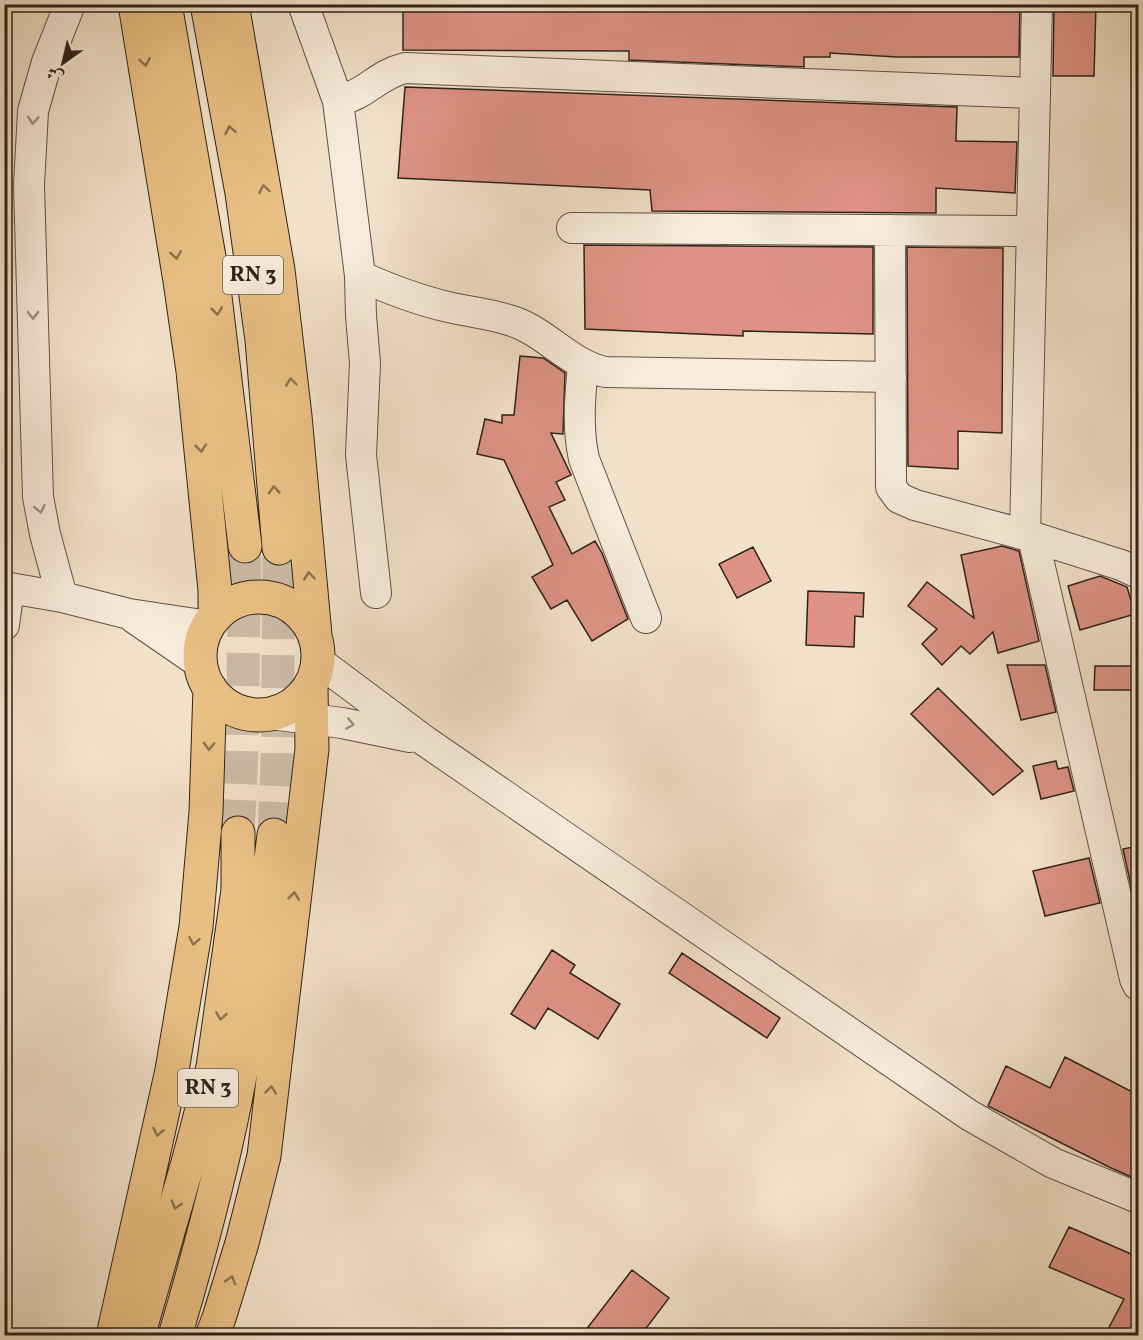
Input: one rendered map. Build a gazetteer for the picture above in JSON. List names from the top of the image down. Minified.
{"streets":{"highway":["RN 3"]},"north":"bottom left"}
